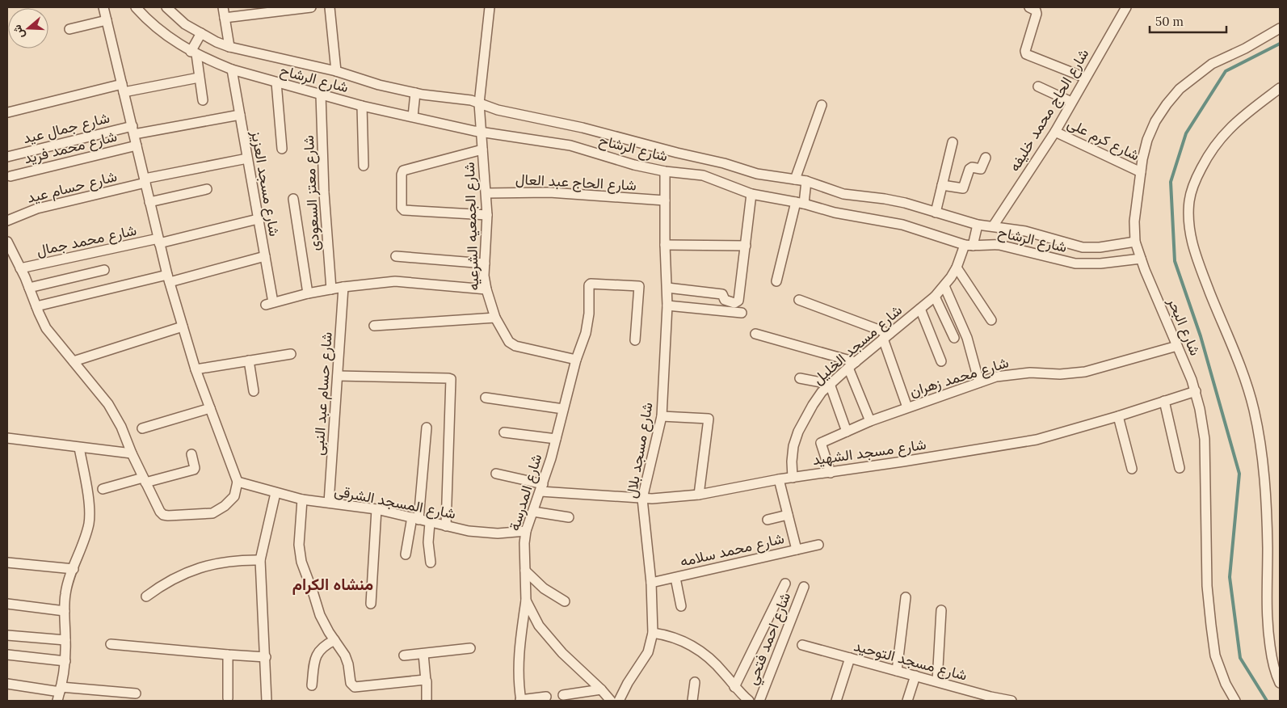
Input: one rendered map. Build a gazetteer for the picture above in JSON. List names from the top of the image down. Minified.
{"streets":{"street":["شارع الرشاح","شارع الحاج محمد خليفه","شارع جمال عيد","شارع كرم على","شارع محمد فريد","شارع الحاج عبد العال","شارع مسجد العزيز","شارع حسام عيد","شارع معتز السعودى","شارع الجمعيه الشرعيه","شارع محمد جمال","شارع البحر","شارع مسجد الخليل","شارع محمد زهران","شارع حسام عبد النبى","شارع مسجد بلال","شارع مسجد الشهيد","شارع المدرسة","شارع المسجد الشرقى","شارع محمد سلامه","شارع احمد فتحي","شارع مسجد التوحيد"]},"crossings":[["شارع الرشاح","شارع الحاج محمد خليفه"],["شارع الرشاح","شارع مسجد العزيز"],["شارع الرشاح","شارع معتز السعودى"],["شارع الرشاح","شارع الجمعيه الشرعيه"],["شارع الرشاح","شارع البحر"],["شارع الرشاح","شارع مسجد الخليل"],["شارع الرشاح","شارع مسجد بلال"],["شارع الحاج محمد خليفه","شارع كرم على"],["شارع جمال عيد","شارع مسجد العزيز"],["شارع كرم على","شارع البحر"],["شارع الحاج عبد العال","شارع الجمعيه الشرعيه"],["شارع الحاج عبد العال","شارع مسجد بلال"],["شارع مسجد العزيز","شارع حسام عيد"],["شارع مسجد العزيز","شارع محمد جمال"],["شارع الجمعيه الشرعيه","شارع المدرسة"],["شارع البحر","شارع محمد زهران"],["شارع البحر","شارع مسجد الشهيد"],["شارع مسجد الخليل","شارع مسجد الشهيد"],["شارع محمد زهران","شارع مسجد الشهيد"],["شارع حسام عبد النبى","شارع المسجد الشرقى"],["شارع مسجد بلال","شارع مسجد الشهيد"],["شارع مسجد بلال","شارع محمد سلامه"],["شارع مسجد الشهيد","شارع المدرسة"],["شارع المدرسة","شارع المسجد الشرقى"]],"districts":["منشاه الكرام"],"scale_bar":"50 m","north":"left"}
